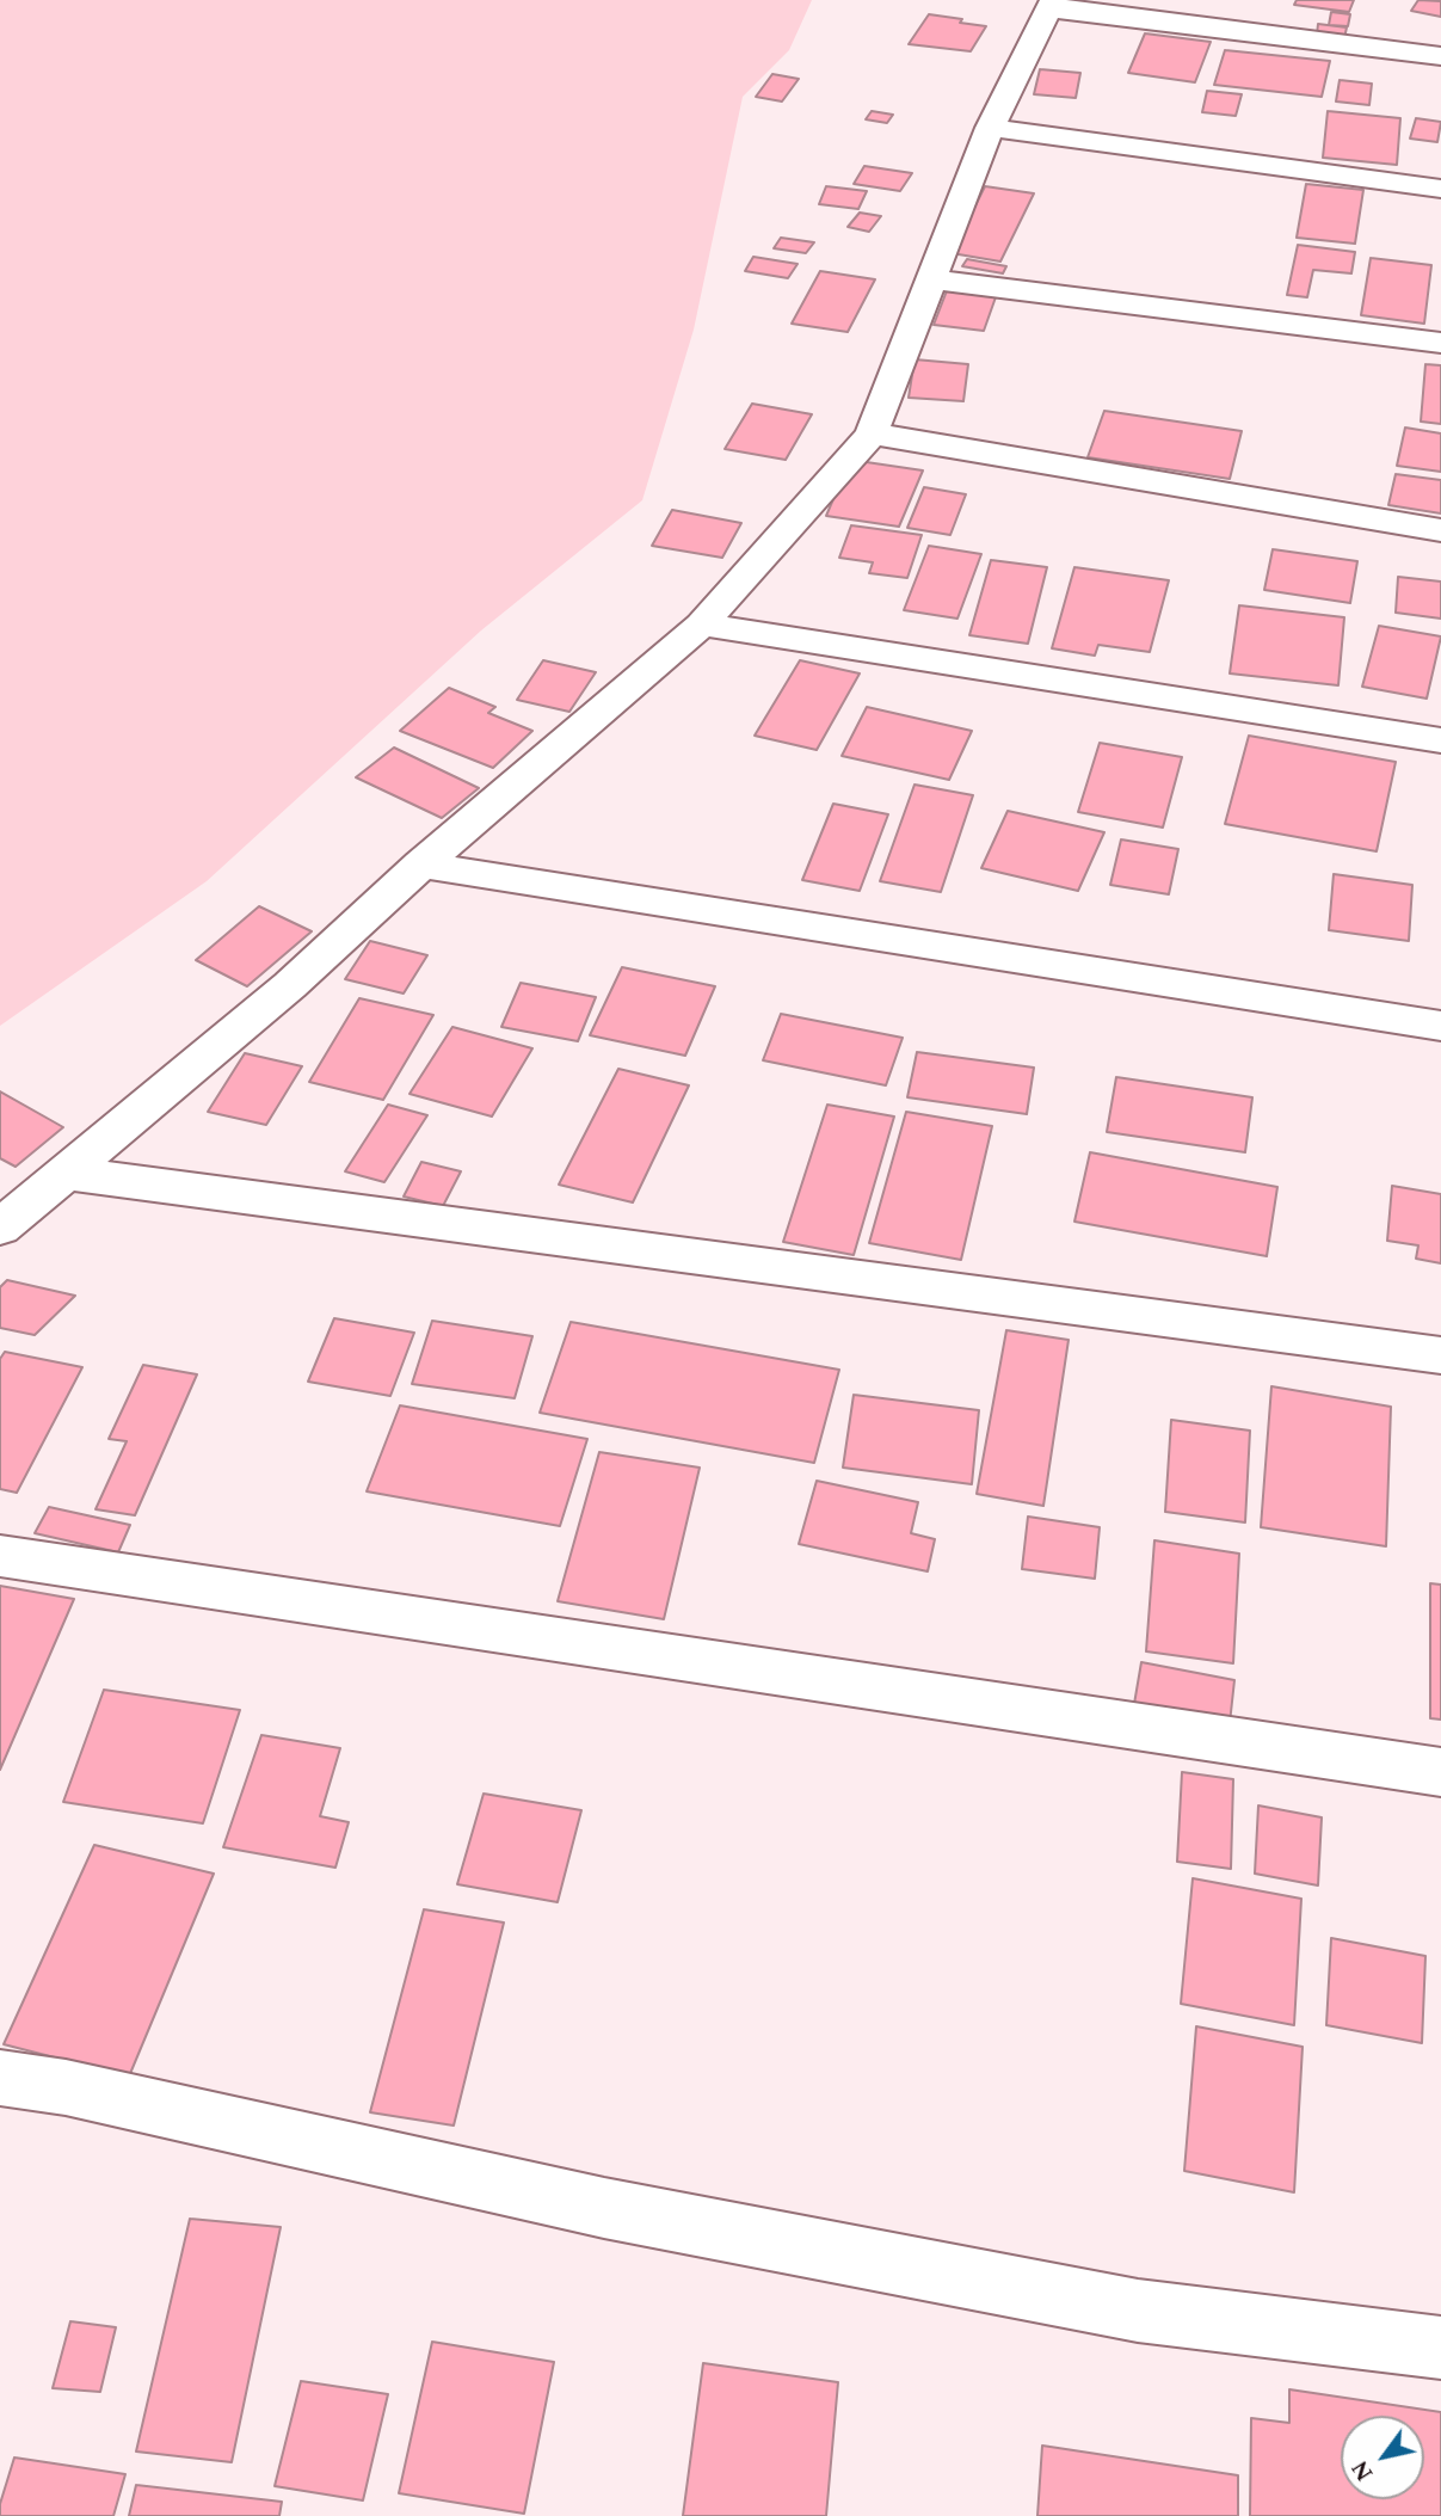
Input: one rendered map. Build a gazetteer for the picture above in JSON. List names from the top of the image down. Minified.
{"north":"bottom left"}
